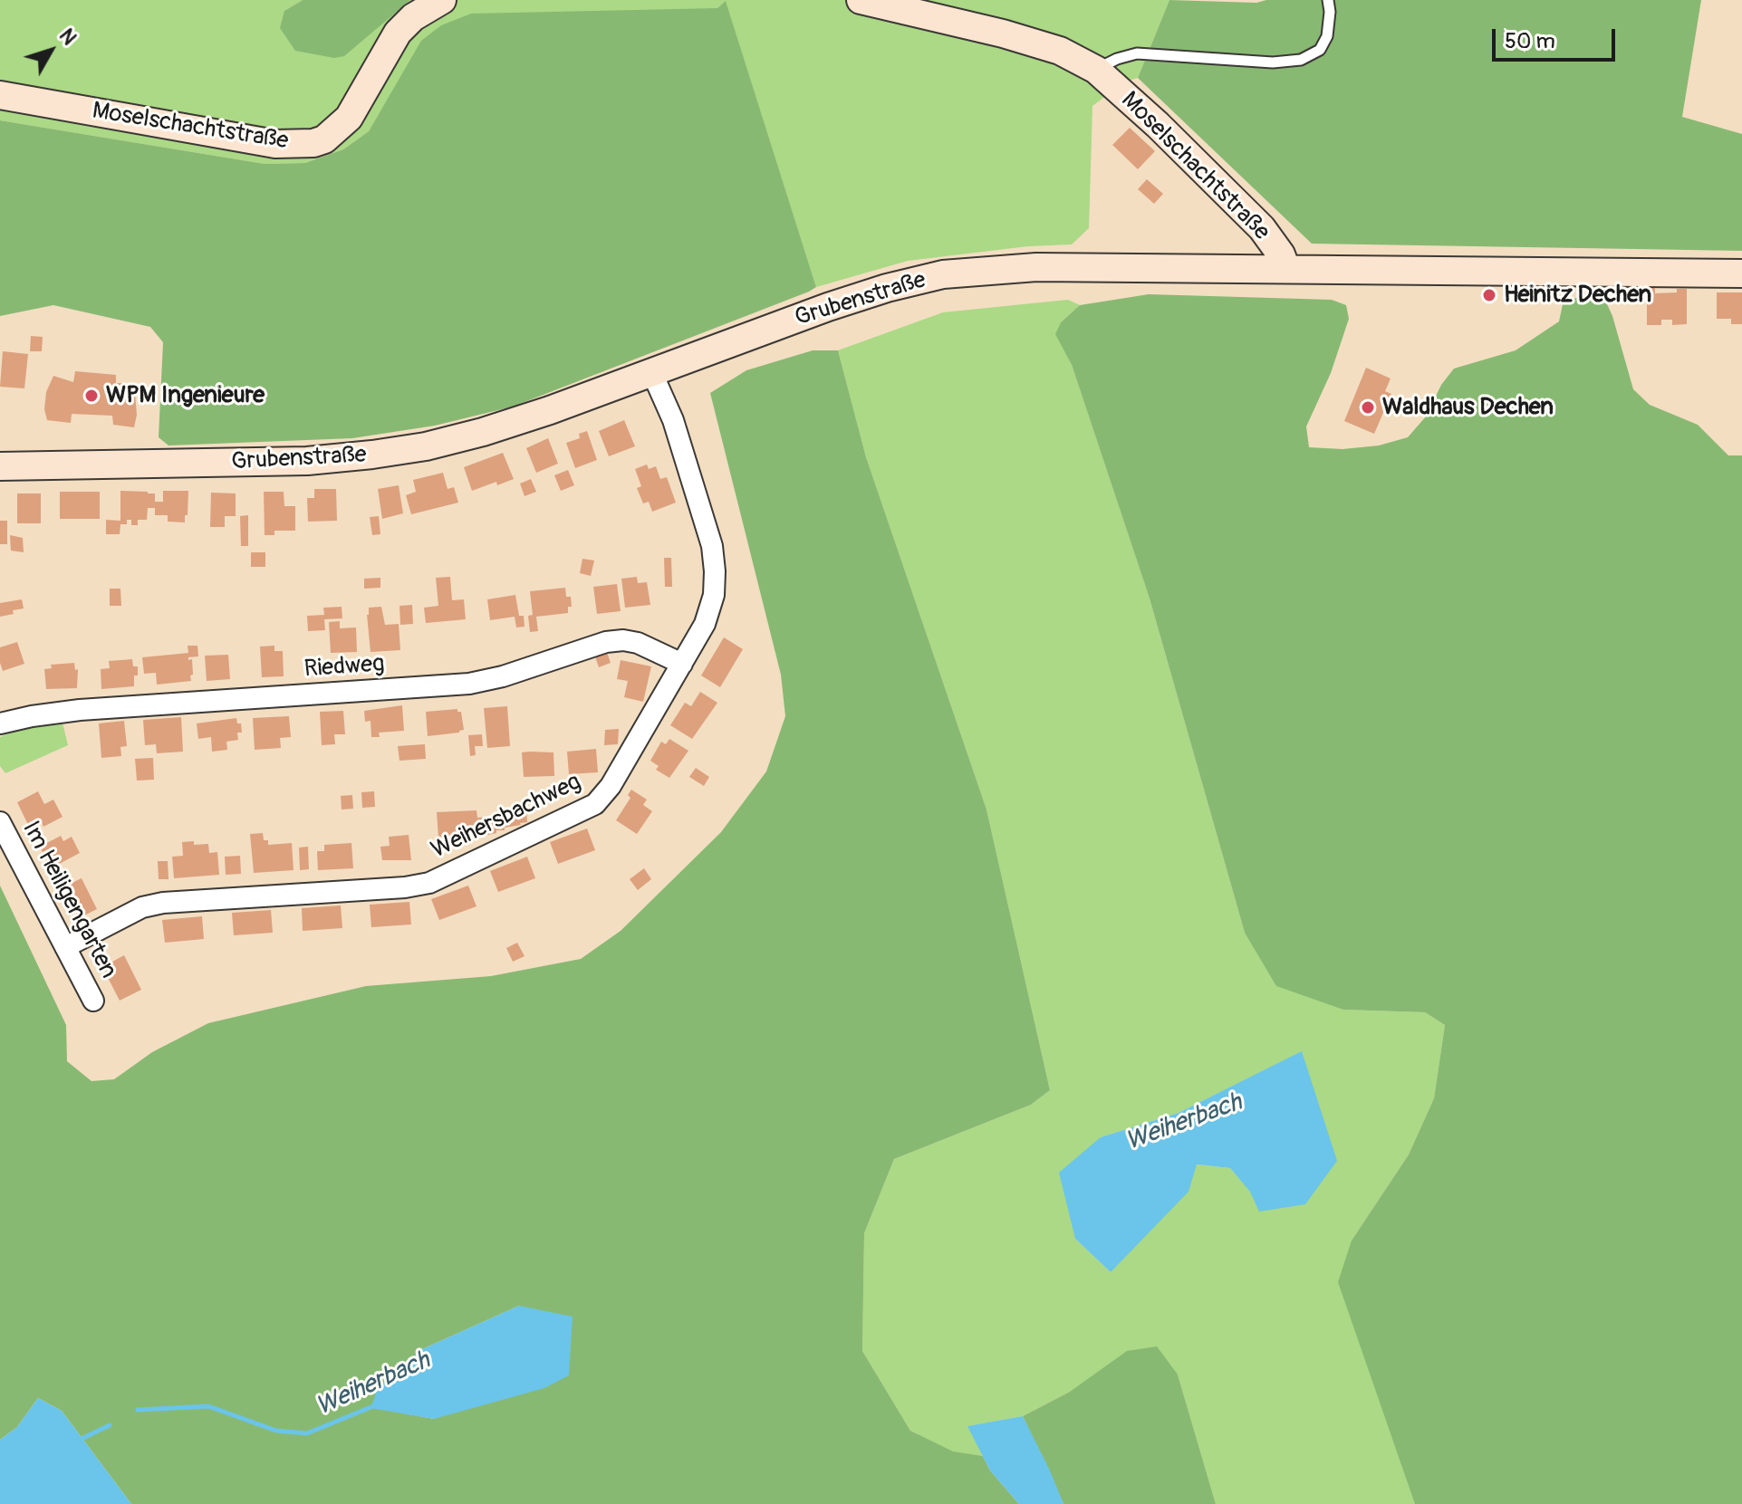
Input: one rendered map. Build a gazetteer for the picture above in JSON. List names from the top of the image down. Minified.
{"streets":{"street":["Moselschachtstraße","Grubenstraße","Riedweg","Weihersbachweg","Im Heiligengarten"]},"crossings":[["Moselschachtstraße","Grubenstraße"],["Grubenstraße","Weihersbachweg"],["Riedweg","Weihersbachweg"],["Weihersbachweg","Im Heiligengarten"]],"water":["Weiherbach"],"places":["Heinitz Dechen","WPM Ingenieure","Waldhaus Dechen"],"scale_bar":"50 m","north":"top right"}
